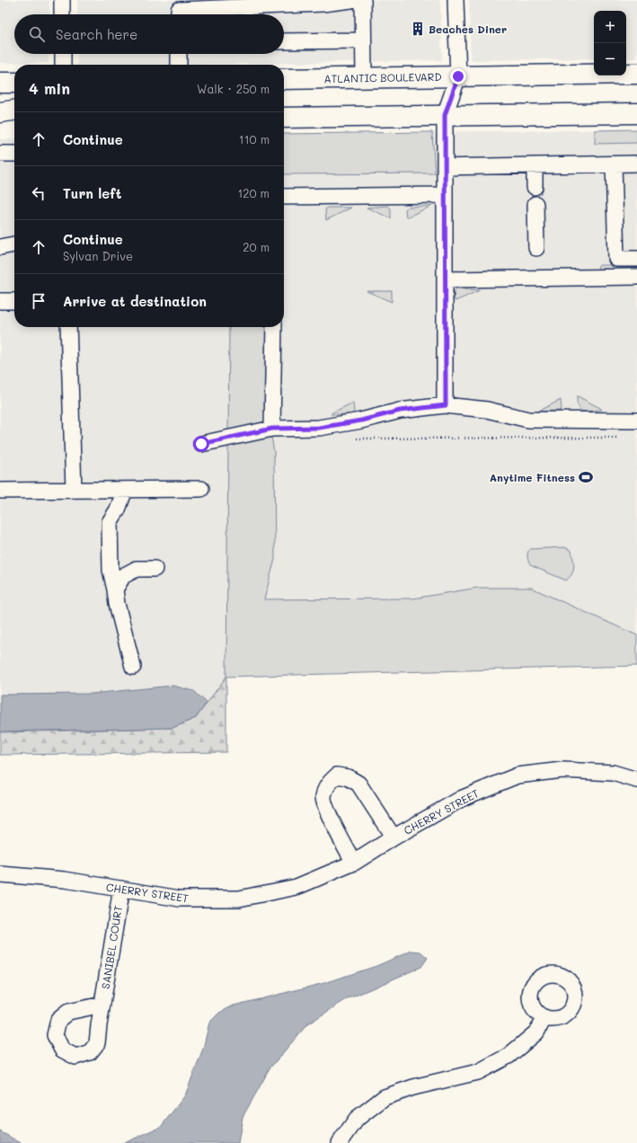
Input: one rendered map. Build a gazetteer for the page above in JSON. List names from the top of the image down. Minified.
{"streets":{"highway":["ATLANTIC BOULEVARD"],"street":["CHERRY STREET","SANIBEL COURT"]},"crossings":[["CHERRY STREET","SANIBEL COURT"]],"places":{"building":["Beaches Diner"],"sports":["Anytime Fitness"]},"page":{"map_buttons":["+","−"],"search":"Search here","heading":["4 min","Walk · 250 m"],"list":[["Continue","110 m"],["Turn left","120 m"],["Continue","Sylvan Drive","20 m"],"Arrive at destination"]}}
